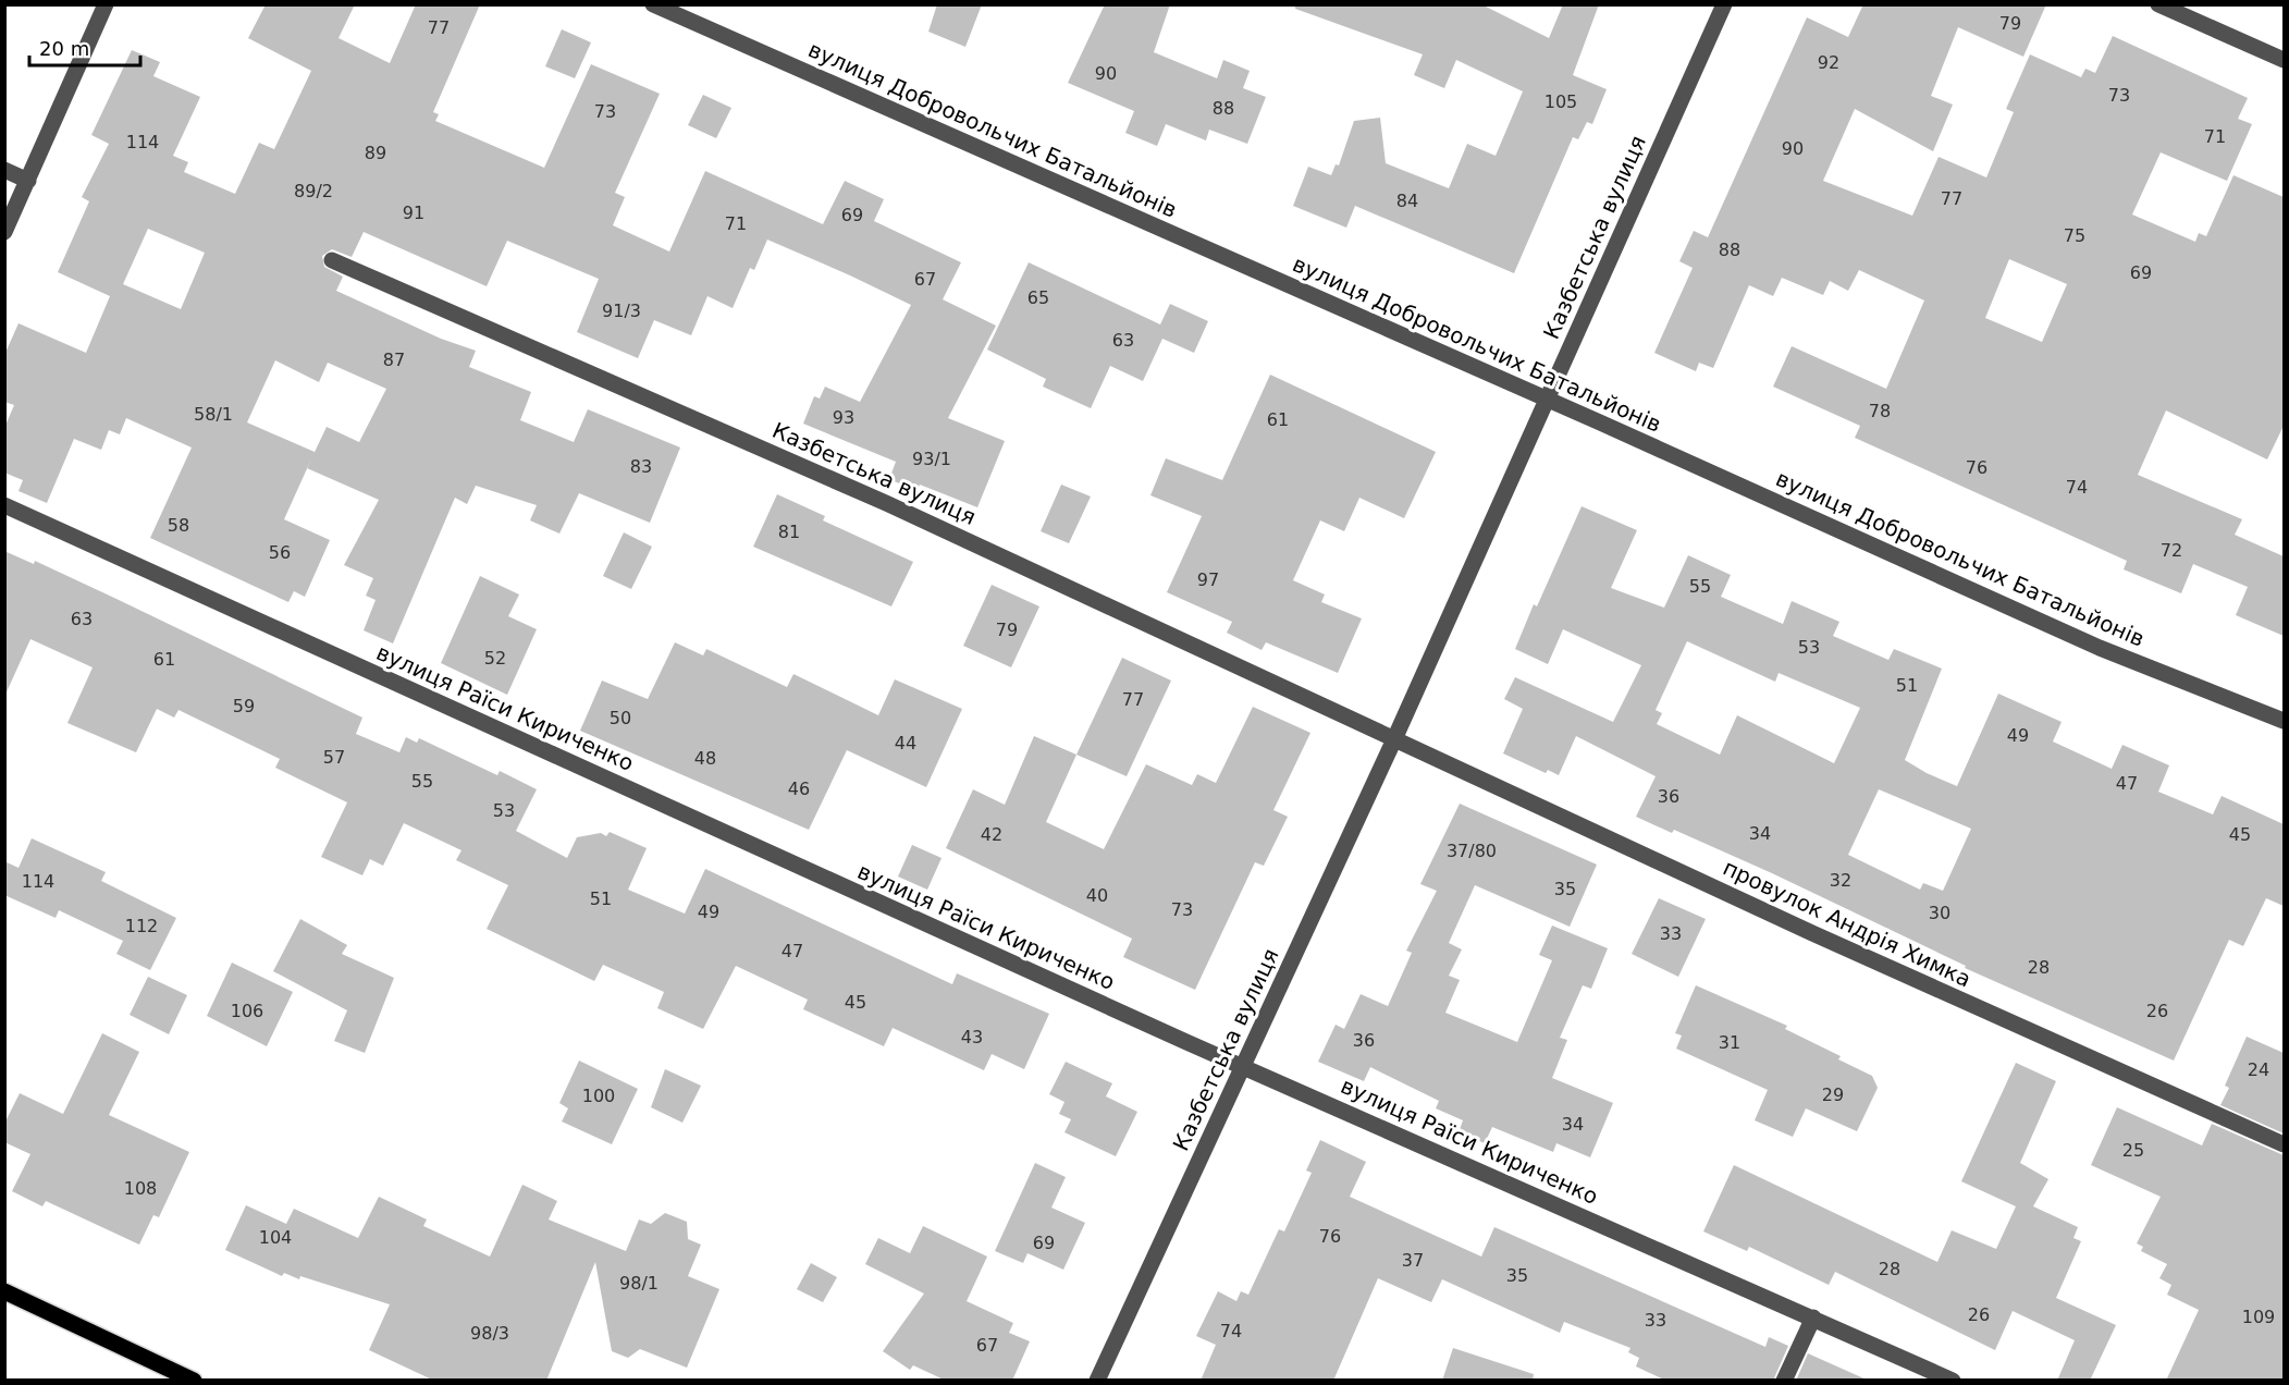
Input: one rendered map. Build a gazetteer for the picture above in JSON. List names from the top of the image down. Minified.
{"streets":{"street":["вулиця Добровольчих Батальйонів","Казбетська вулиця","вулиця Раїси Кириченко","провулок Андрія Химка"]},"crossings":[["вулиця Добровольчих Батальйонів","Казбетська вулиця"],["Казбетська вулиця","вулиця Раїси Кириченко"],["Казбетська вулиця","провулок Андрія Химка"]],"house_numbers":["79","77","92","90","73","105","88","73","71","114","90","89","89/2","77","84","91","69","71","75","88","69","67","65","91/3","63","87","78","58/1","93","61","93/1","83","76","74","58","81","72","56","97","55","63","79","53","52","61","51","77","59","50","49","44","57","48","55","47","46","36","53","34","42","45","37/80","32","114","35","40","51","73","49","30","112","33","47","28","45","106","26","43","36","31","24","29","100","34","25","108","76","104","69","37","28","35","98/1","26","109","33","74","98/3","67"],"scale_bar":"20 m"}
